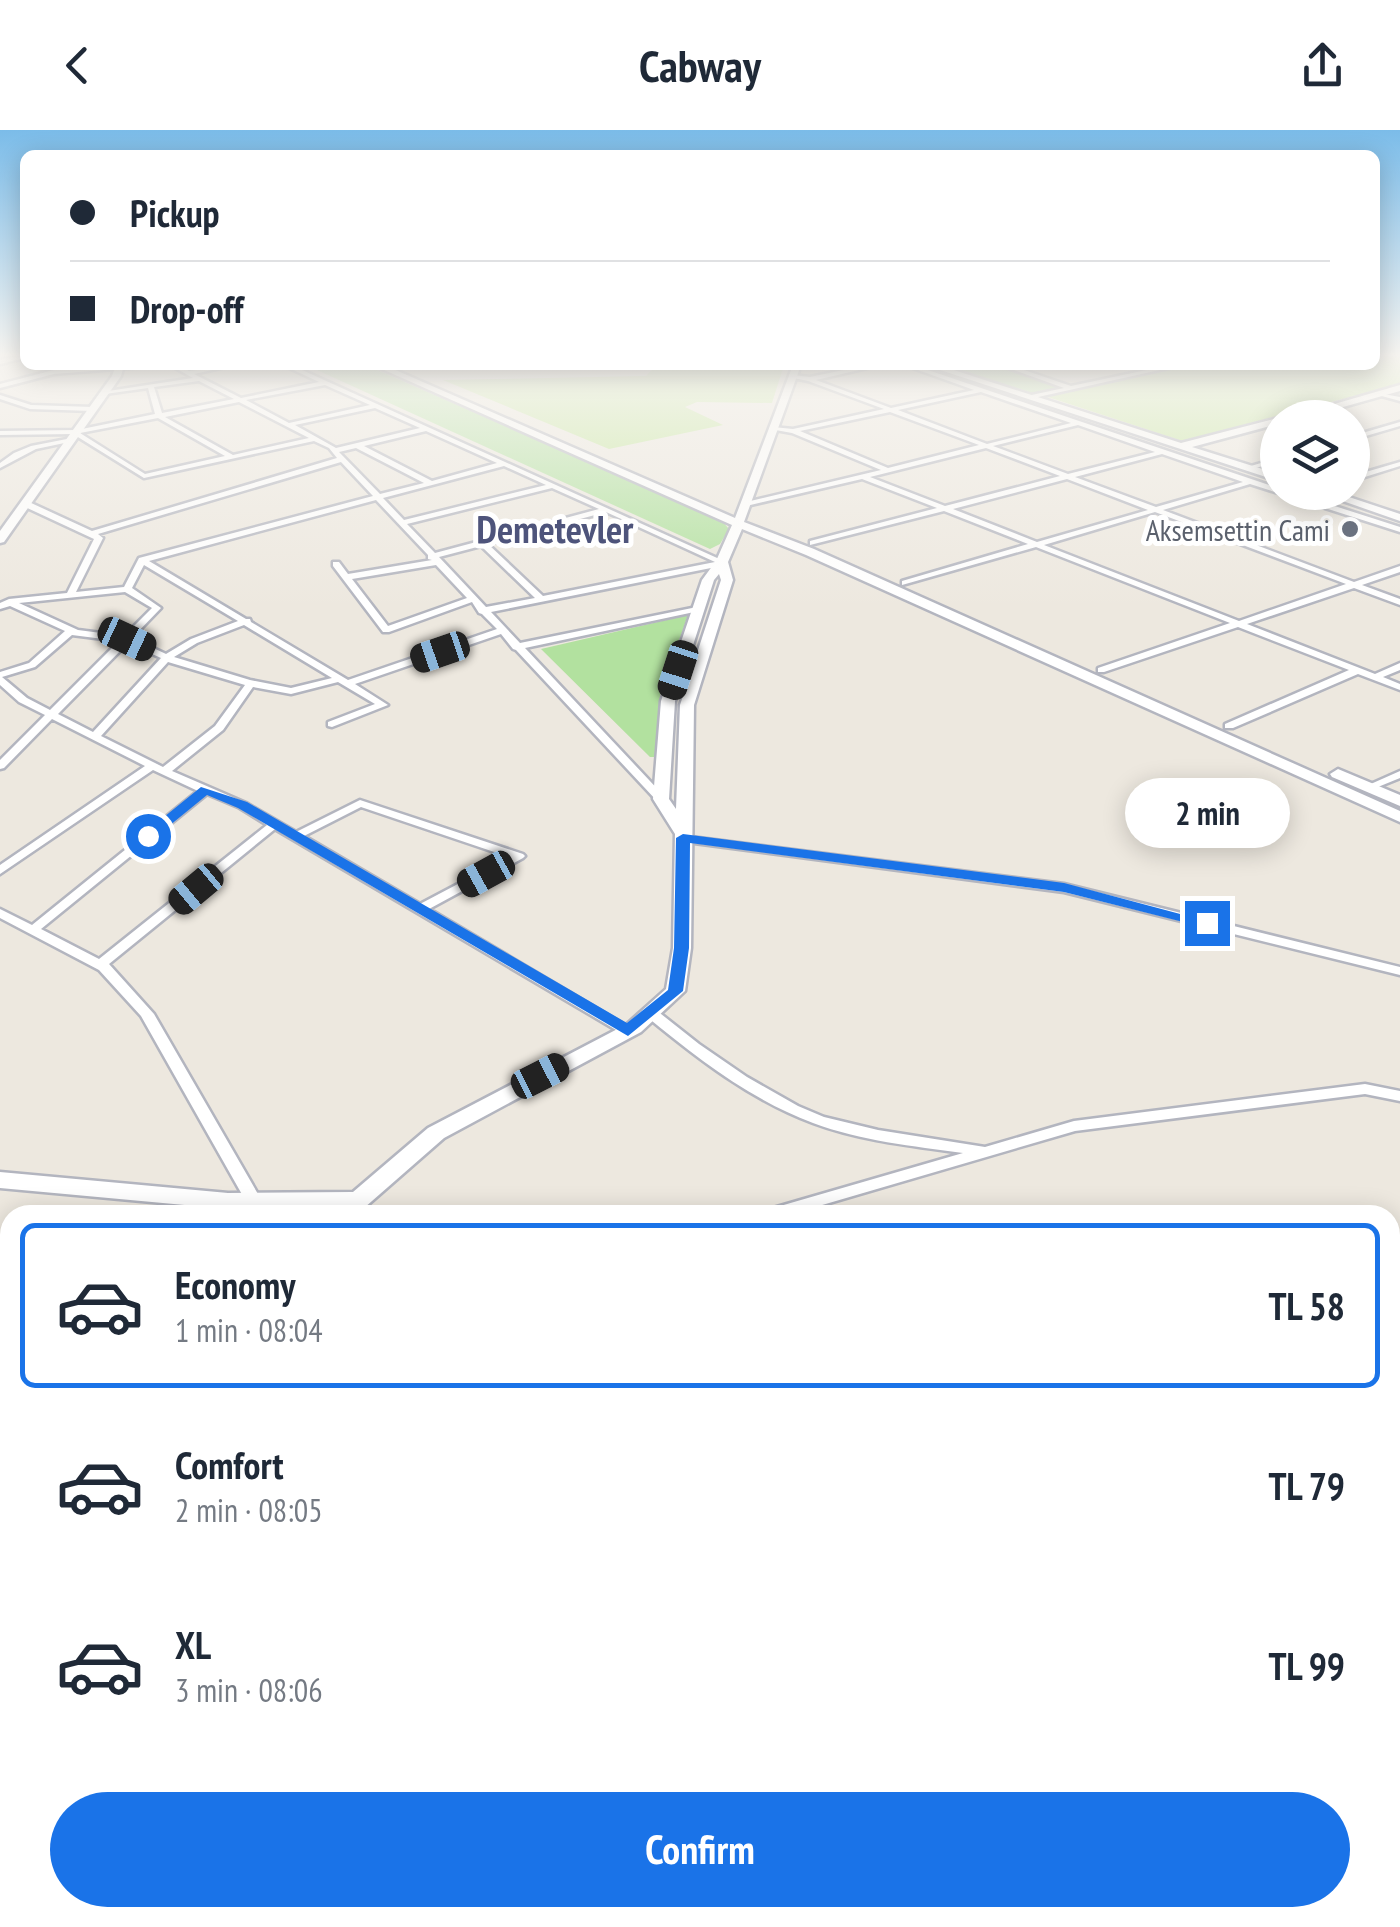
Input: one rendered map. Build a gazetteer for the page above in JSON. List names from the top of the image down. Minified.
{"districts":["Demetevler"],"places":["Aksemsettin Cami"],"page":{"header":"Cabway","banner":["Pickup","Drop-off"],"bubble":"2 min","list":[{"name":"Economy","note":"1 min · 08:04","value":"TL 58"},{"name":"Comfort","note":"2 min · 08:05","value":"TL 79"},{"name":"XL","note":"3 min · 08:06","value":"TL 99"}],"buttons":"Confirm"}}
